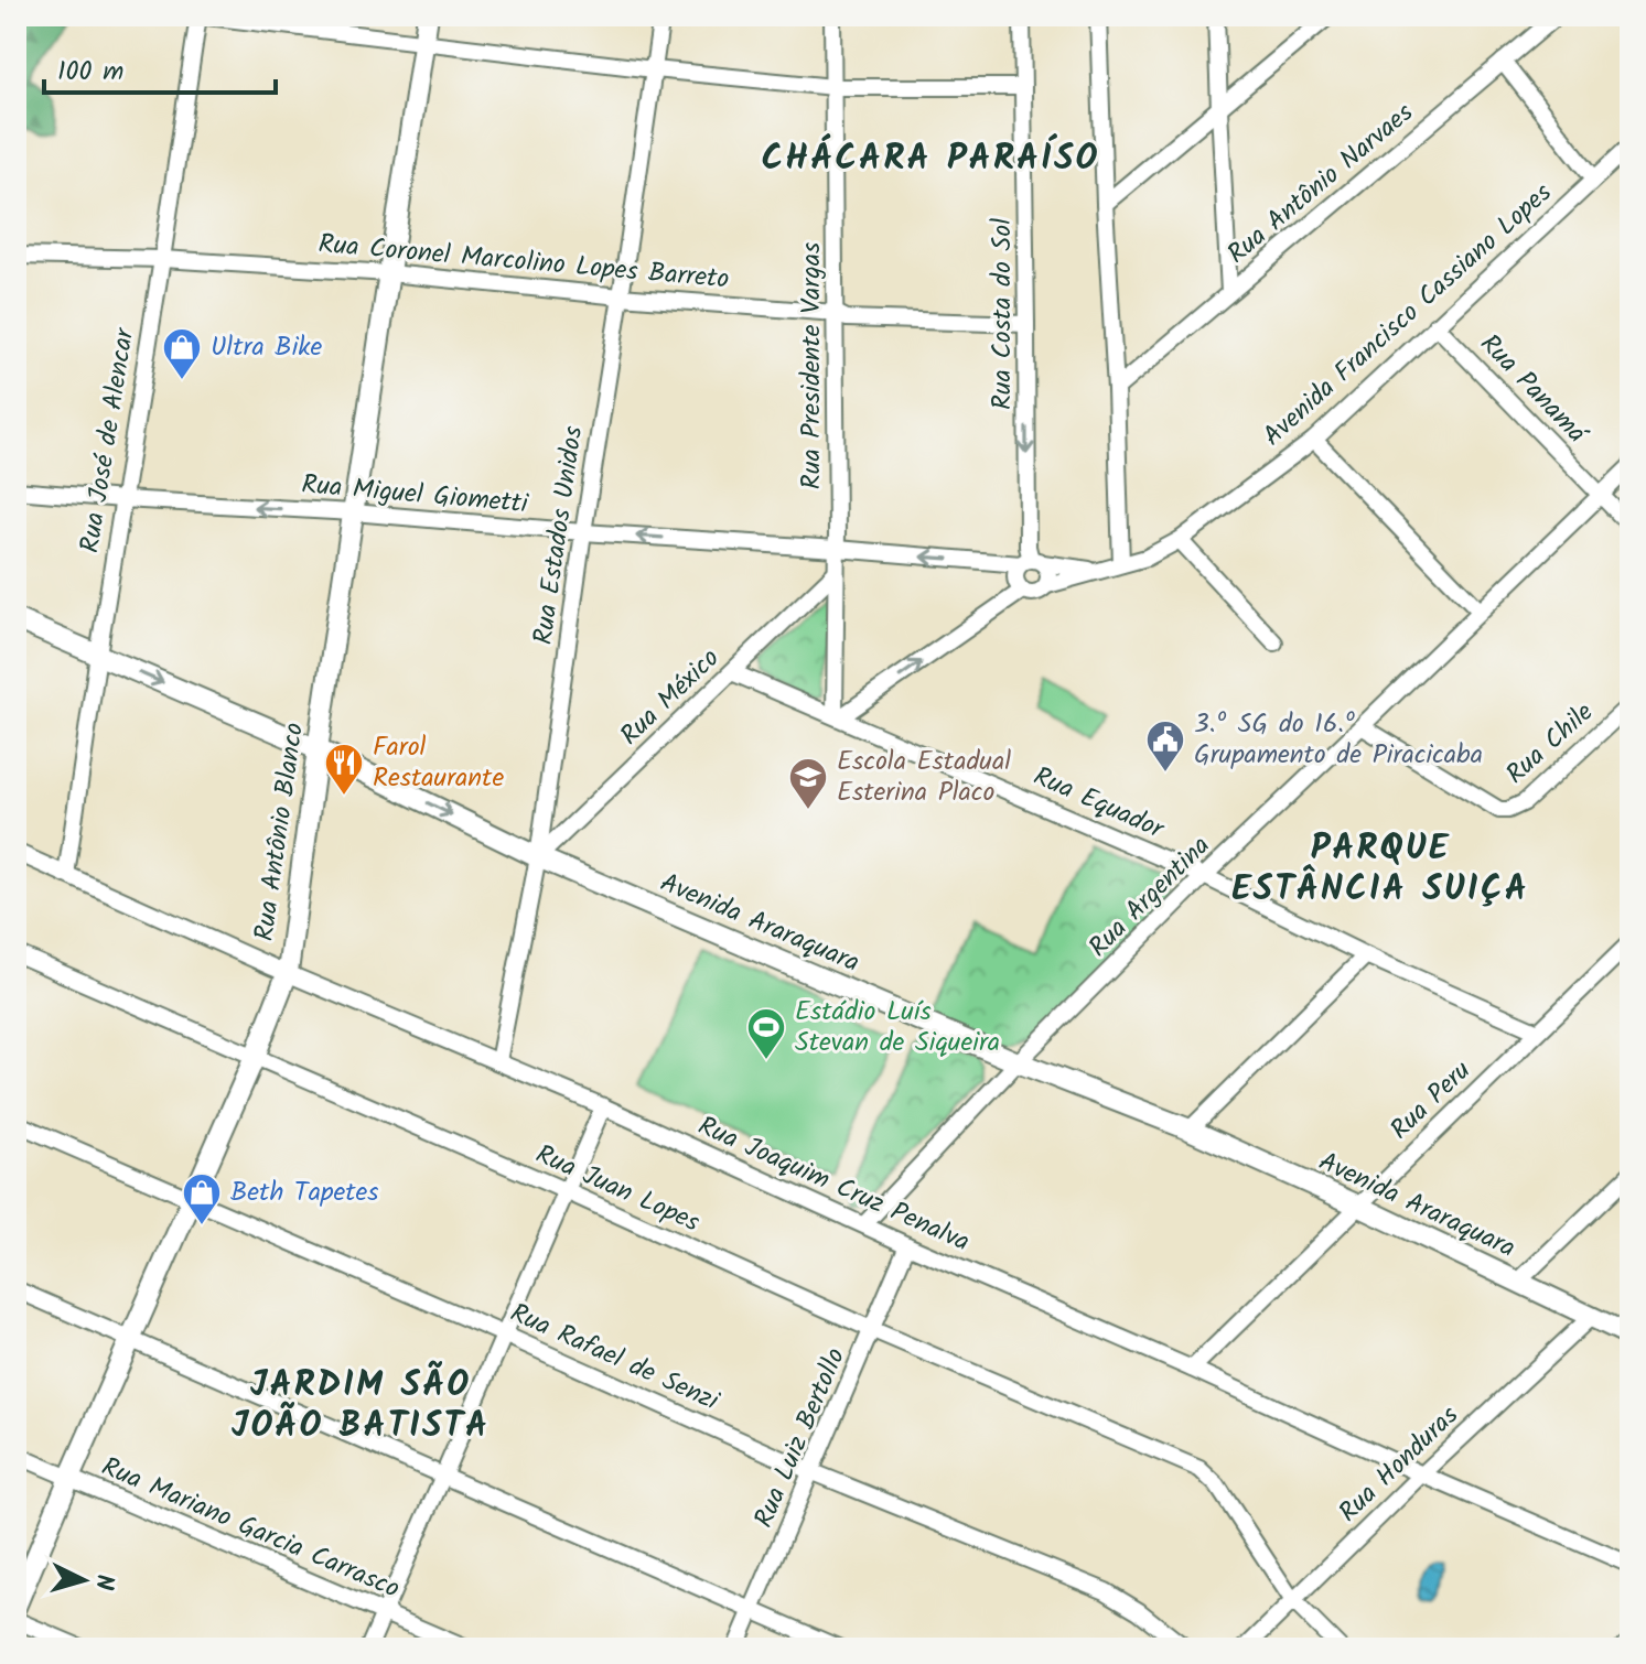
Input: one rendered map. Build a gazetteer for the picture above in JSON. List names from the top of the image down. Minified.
{"streets":{"street":["Rua Antônio Narvaes","Rua Coronel Marcolino Lopes Barreto","Rua Costa do Sol","Avenida Francisco Cassiano Lopes","Rua Presidente Vargas","Rua Panamá","Rua José de Alencar","Rua Miguel Giometti","Rua Estados Unidos","Rua México","Rua Chile","Rua Equador","Rua Antônio Blanco","Rua Argentina","Avenida Araraquara","Rua Peru","Rua Joaquim Cruz Penalva","Rua Juan Lopes","Rua Rafael de Senzi","Rua Luiz Bertollo","Rua Honduras","Rua Mariano Garcia Carrasco"]},"crossings":[["Rua Coronel Marcolino Lopes Barreto","Rua Costa do Sol"],["Rua Coronel Marcolino Lopes Barreto","Rua Presidente Vargas"],["Rua Coronel Marcolino Lopes Barreto","Rua José de Alencar"],["Rua Coronel Marcolino Lopes Barreto","Rua Estados Unidos"],["Rua Coronel Marcolino Lopes Barreto","Rua Antônio Blanco"],["Rua Costa do Sol","Rua Miguel Giometti"],["Avenida Francisco Cassiano Lopes","Rua Panamá"],["Avenida Francisco Cassiano Lopes","Rua Miguel Giometti"],["Rua Presidente Vargas","Rua Miguel Giometti"],["Rua Presidente Vargas","Rua México"],["Rua Presidente Vargas","Rua Equador"],["Rua Panamá","Rua Argentina"],["Rua José de Alencar","Rua Miguel Giometti"],["Rua José de Alencar","Avenida Araraquara"],["Rua José de Alencar","Rua Joaquim Cruz Penalva"],["Rua Miguel Giometti","Rua Estados Unidos"],["Rua Miguel Giometti","Rua Antônio Blanco"],["Rua Estados Unidos","Rua México"],["Rua Estados Unidos","Avenida Araraquara"],["Rua Estados Unidos","Rua Joaquim Cruz Penalva"],["Rua México","Rua Equador"],["Rua México","Avenida Araraquara"],["Rua Chile","Rua Argentina"],["Rua Equador","Rua Argentina"],["Rua Equador","Rua Peru"],["Rua Antônio Blanco","Avenida Araraquara"],["Rua Antônio Blanco","Rua Joaquim Cruz Penalva"],["Rua Antônio Blanco","Rua Juan Lopes"],["Rua Antônio Blanco","Rua Rafael de Senzi"],["Rua Antônio Blanco","Rua Mariano Garcia Carrasco"],["Rua Argentina","Avenida Araraquara"],["Rua Argentina","Rua Joaquim Cruz Penalva"],["Avenida Araraquara","Rua Peru"],["Avenida Araraquara","Rua Honduras"],["Rua Peru","Rua Joaquim Cruz Penalva"],["Rua Joaquim Cruz Penalva","Rua Luiz Bertollo"],["Rua Joaquim Cruz Penalva","Rua Honduras"],["Rua Juan Lopes","Rua Luiz Bertollo"],["Rua Juan Lopes","Rua Honduras"],["Rua Rafael de Senzi","Rua Luiz Bertollo"]],"one_way":["Rua Miguel Giometti"],"districts":["CHÁCARA PARAÍSO","PARQUE ESTÂNCIA SUIÇA","JARDIM SÃO JOÃO BATISTA"],"places":{"shop":["Ultra Bike","Beth Tapetes"],"public building":["3.º SG do 16.º Grupamento de Piracicaba"],"restaurant":["Farol Restaurante"],"school or university":["Escola Estadual Esterina Placo"],"sports":["Estádio Luís Stevan de Siqueira"]},"scale_bar":"100 m","north":"right"}
